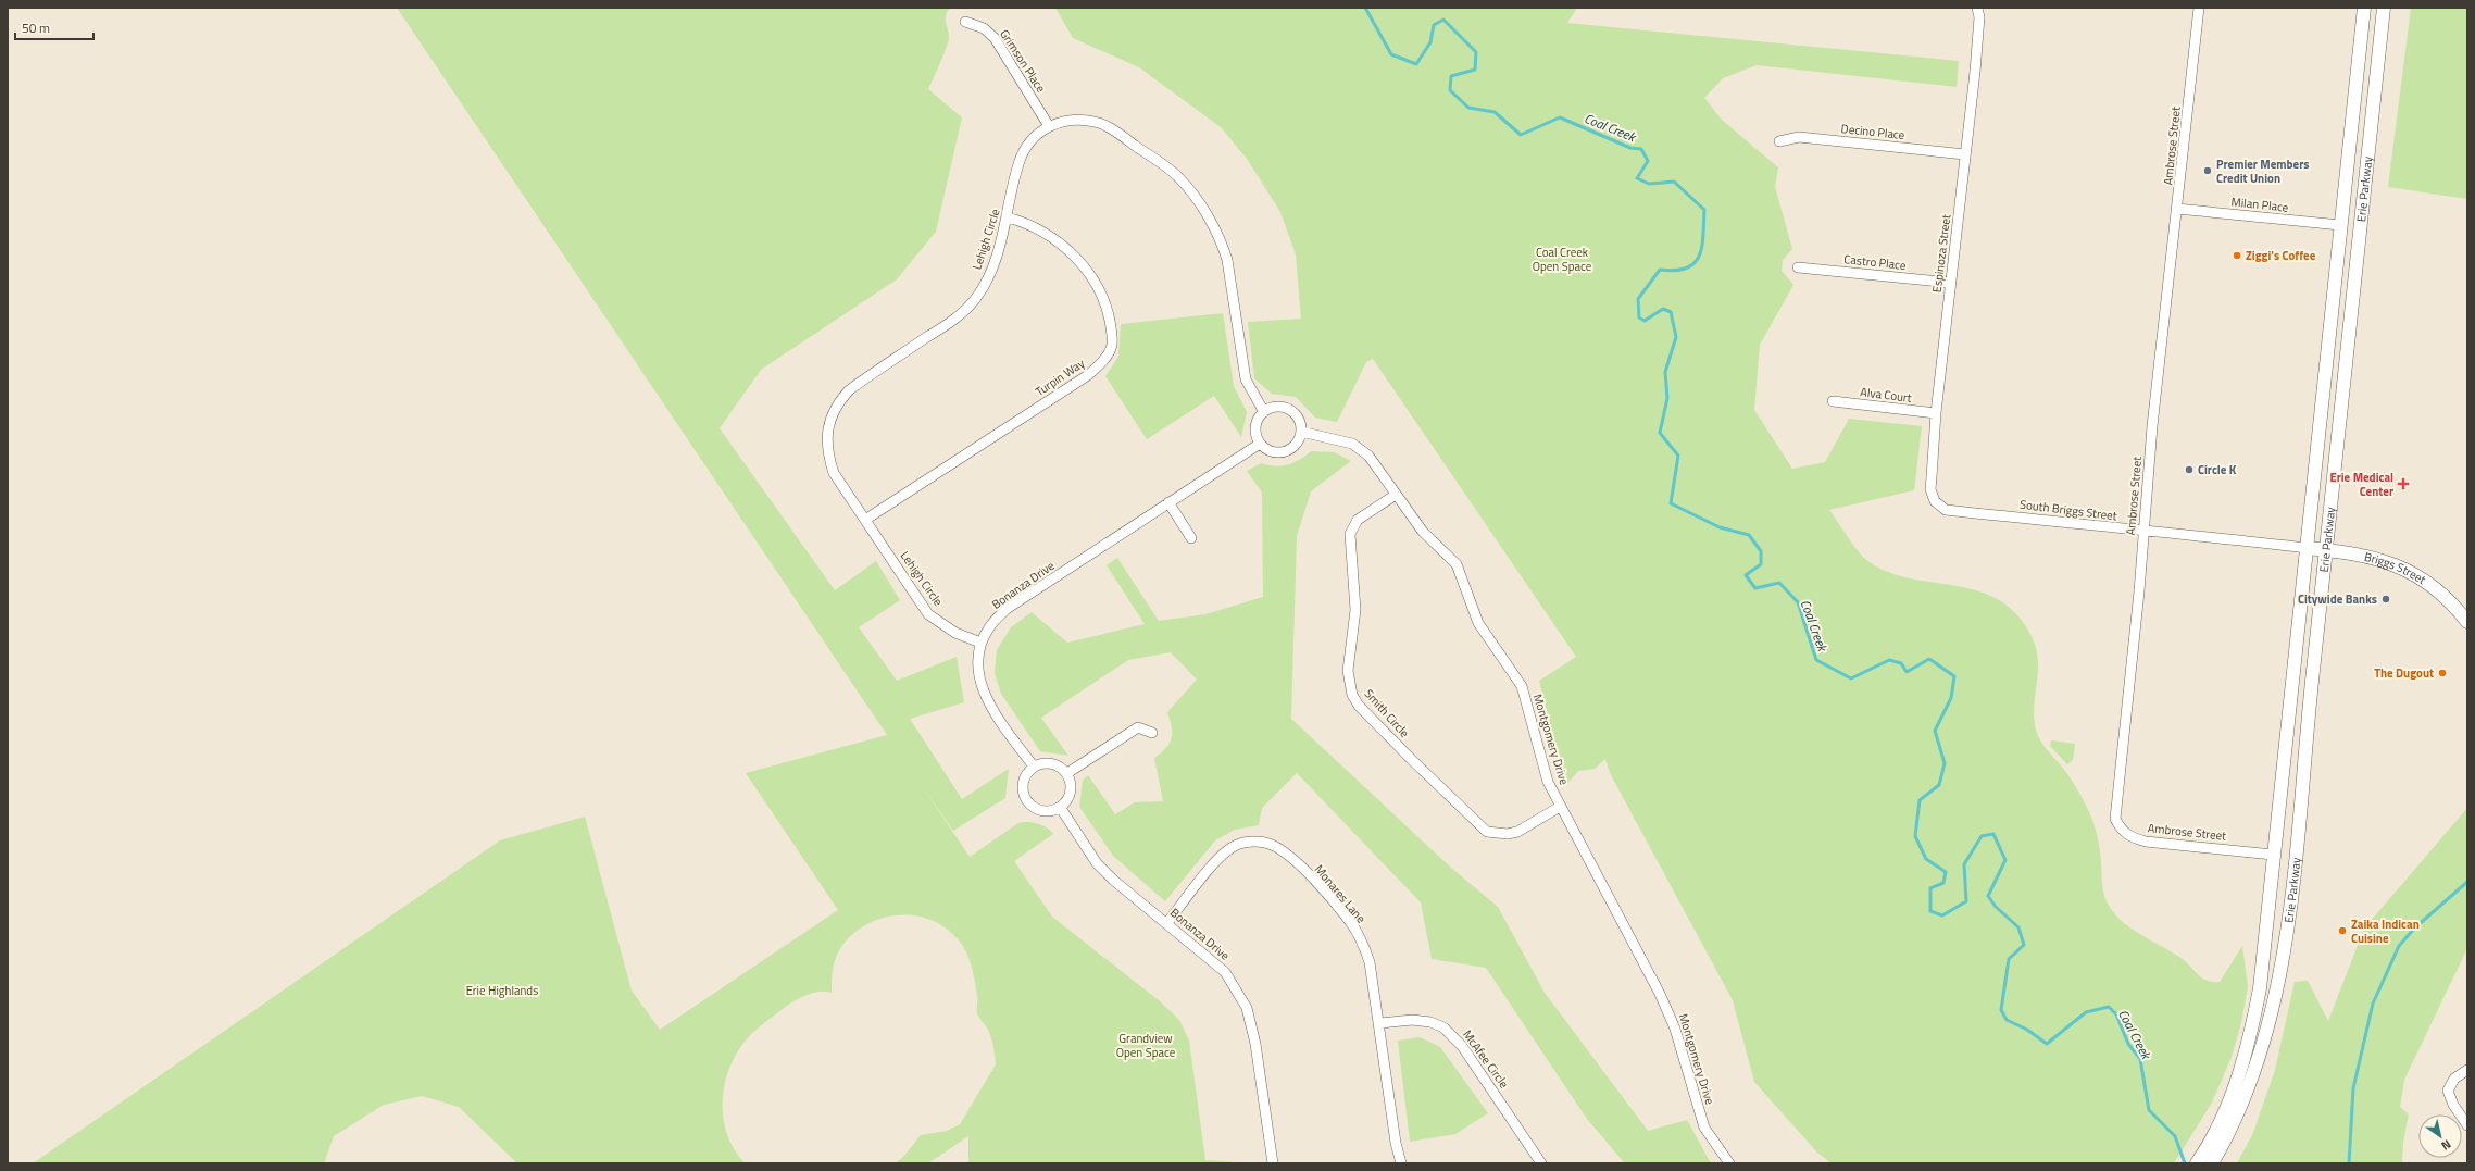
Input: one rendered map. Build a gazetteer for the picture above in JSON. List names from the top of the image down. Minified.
{"streets":{"main road":["Erie Parkway","Briggs Street"],"street":["Grimson Place","Decino Place","Ambrose Street","Milan Place","Lehigh Circle","Espinoza Street","Castro Place","Turpin Way","Alva Court","South Briggs Street","Bonanza Drive","Smith Circle","Montgomery Drive","Monares Lane","McAfee Circle"]},"crossings":[["Grimson Place","Lehigh Circle"],["Decino Place","Espinoza Street"],["Ambrose Street","Erie Parkway"],["Ambrose Street","Milan Place"],["Ambrose Street","South Briggs Street"],["Erie Parkway","Milan Place"],["Erie Parkway","South Briggs Street"],["Erie Parkway","Briggs Street"],["Lehigh Circle","Turpin Way"],["Lehigh Circle","Bonanza Drive"],["Lehigh Circle","Montgomery Drive"],["Espinoza Street","Castro Place"],["Espinoza Street","Alva Court"],["Espinoza Street","South Briggs Street"],["South Briggs Street","Briggs Street"],["Bonanza Drive","Monares Lane"],["Smith Circle","Montgomery Drive"],["Monares Lane","McAfee Circle"]],"water":["Coal Creek"],"parks":["Coal Creek Open Space","Erie Highlands","Grandview Open Space"],"places":{"other":["Premier Members Credit Union","Ziggi's Coffee","Circle K","Citywide Banks","The Dugout","Zaika Indican Cuisine"],"health":["Erie Medical Center"]},"scale_bar":"50 m","north":"bottom right"}
